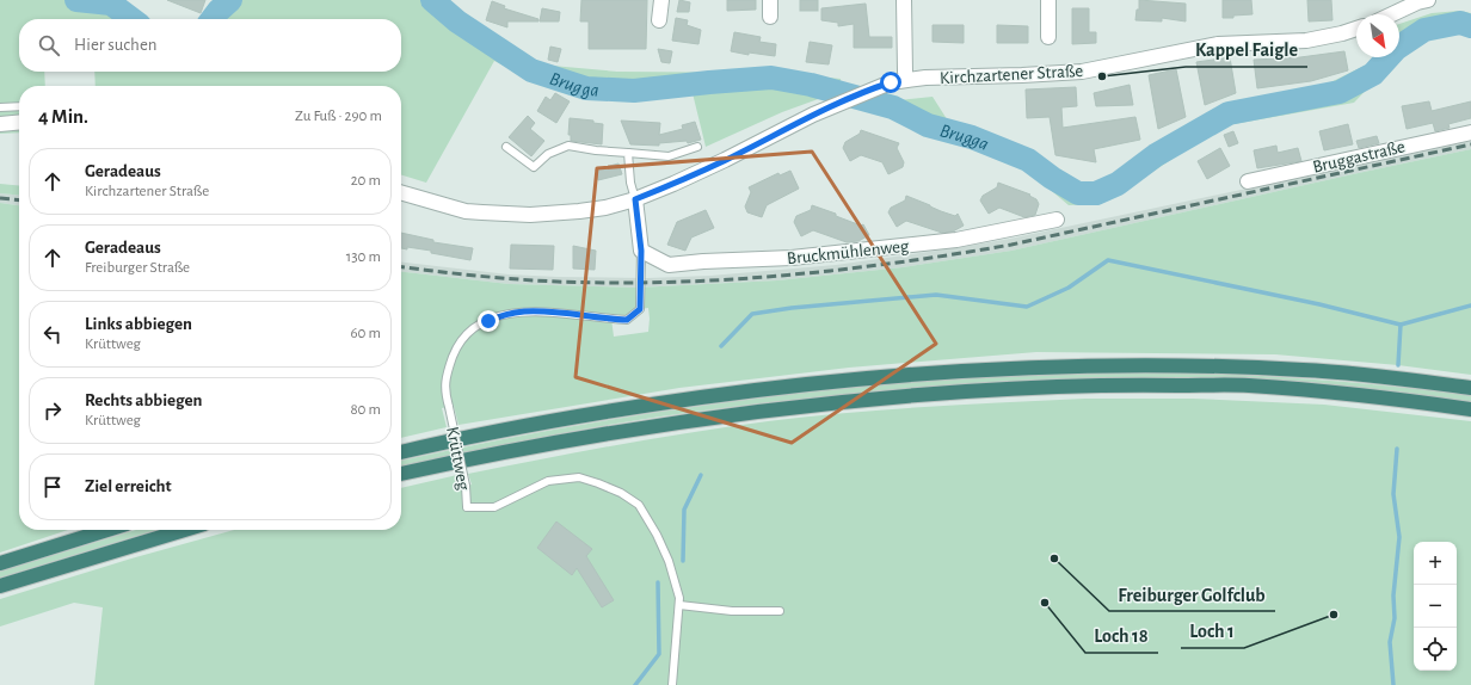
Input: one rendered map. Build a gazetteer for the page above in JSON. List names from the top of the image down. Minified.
{"streets":{"street":["Kirchzartener Straße","Bruggastraße","Bruckmühlenweg","Krüttweg"]},"crossings":[["Kirchzartener Straße","Krüttweg"],["Bruckmühlenweg","Krüttweg"]],"water":["Brugga"],"places":["Kappel Faigle","Freiburger Golfclub","Loch 18","Loch 1"],"north":"bottom right","page":{"search":"Hier suchen","heading":["4 Min.","Zu Fuß · 290 m"],"list":[["Geradeaus","Kirchzartener Straße","20 m"],["Geradeaus","Freiburger Straße","130 m"],["Links abbiegen","Krüttweg","60 m"],["Rechts abbiegen","Krüttweg","80 m"],"Ziel erreicht"],"map_buttons":["+","−"]}}
